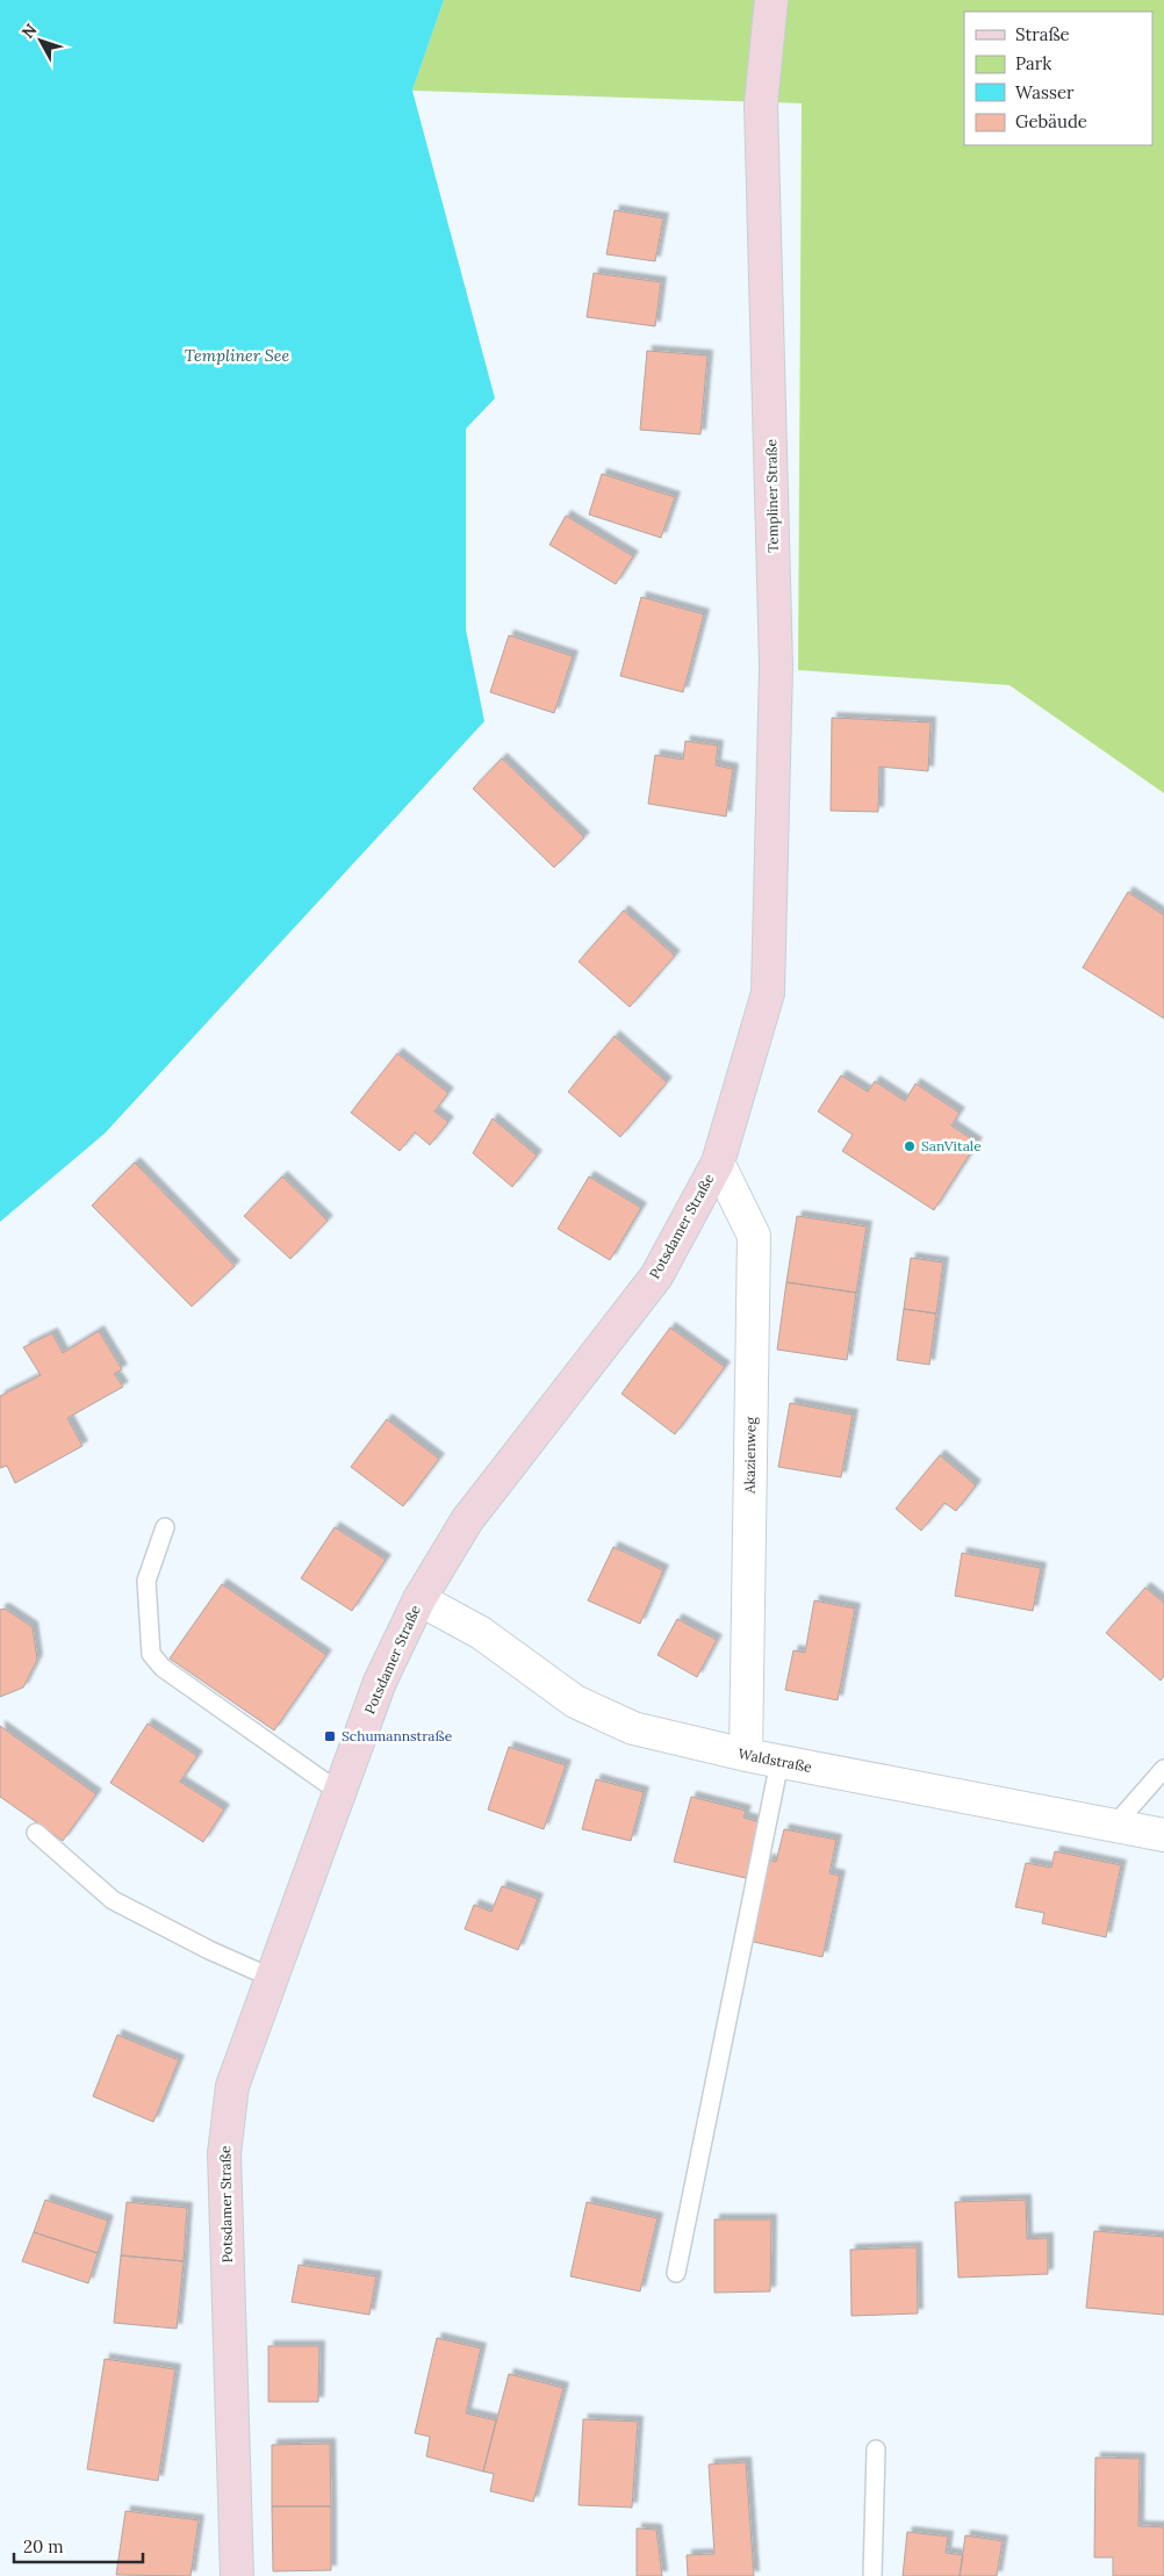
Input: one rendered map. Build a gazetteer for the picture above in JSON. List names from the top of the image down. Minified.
{"streets":{"street":["Templiner Straße","Potsdamer Straße","Akazienweg","Waldstraße"]},"crossings":[["Templiner Straße","Potsdamer Straße"],["Potsdamer Straße","Akazienweg"],["Potsdamer Straße","Waldstraße"],["Akazienweg","Waldstraße"]],"water":["Templiner See"],"places":{"other":["SanVitale"],"transit":["Schumannstraße"]},"legend":["Straße","Park","Wasser","Gebäude"],"scale_bar":"20 m","north":"top left"}
